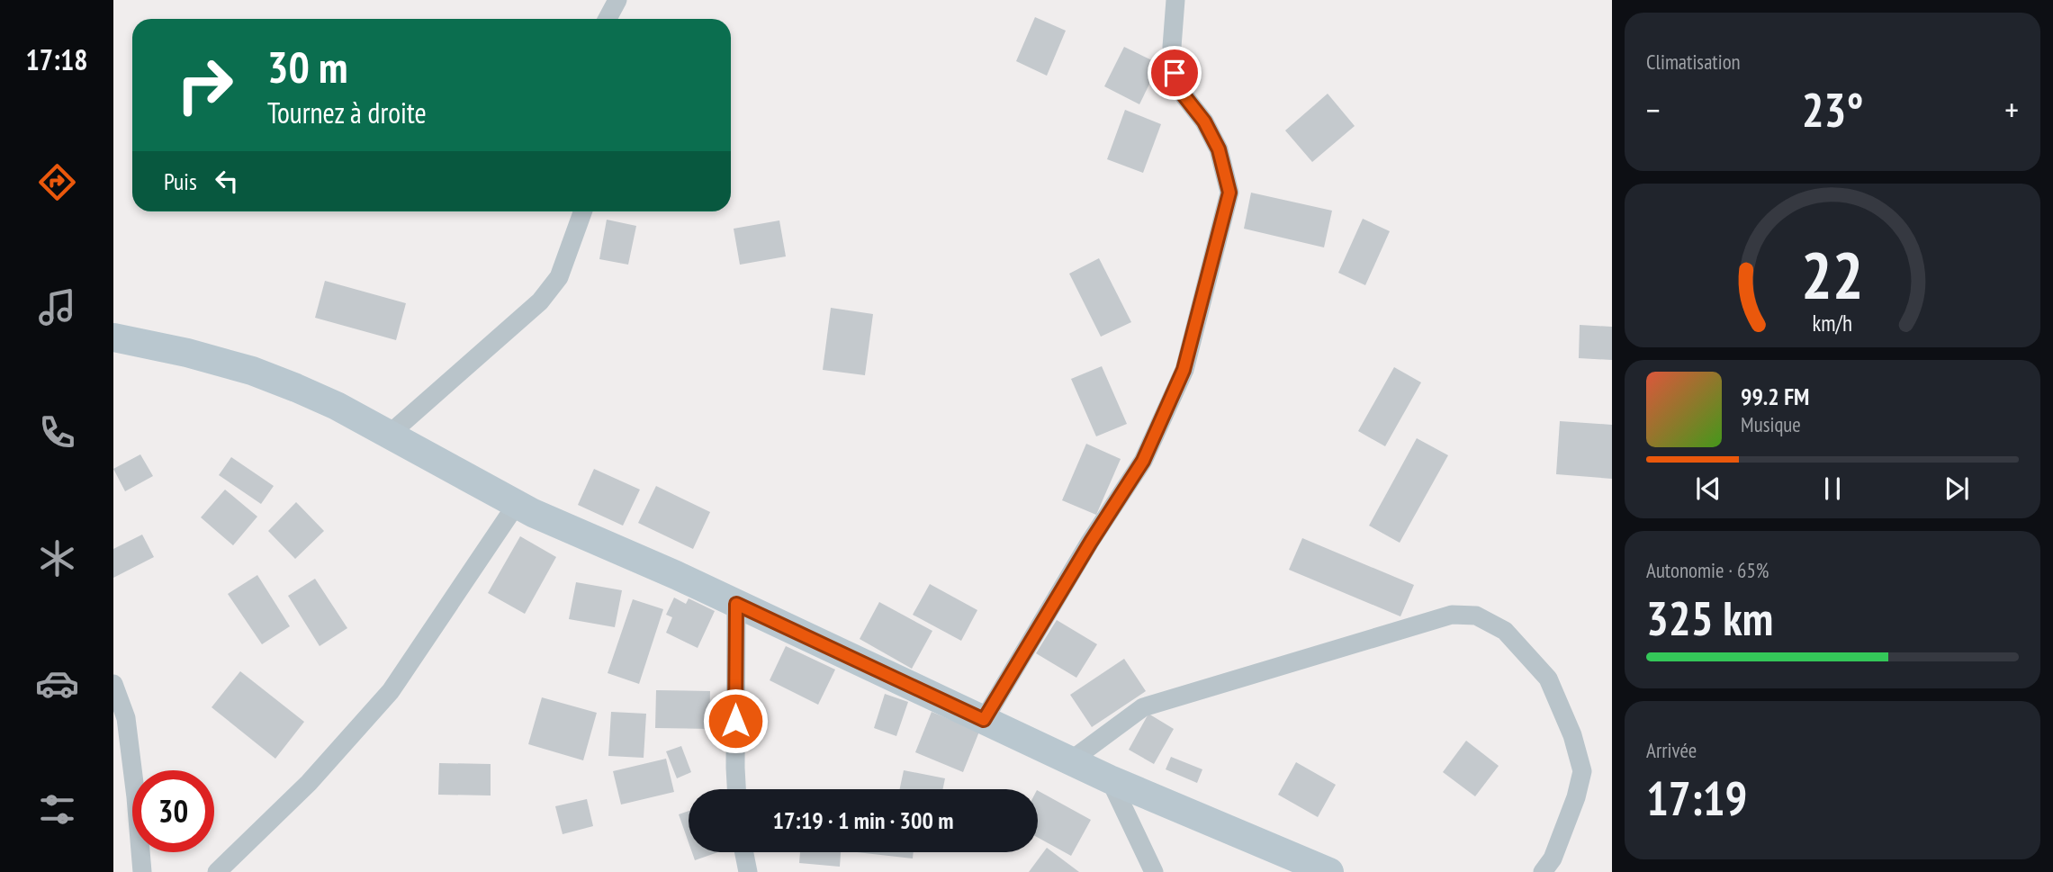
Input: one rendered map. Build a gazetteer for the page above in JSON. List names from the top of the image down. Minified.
{"page":{"tabs":"17:18","tile":["Climatisation",["Autonomie · 65%","325 km"],["Arrivée","17:19"]],"turn":["30 m","Tournez à droite"],"heat":["−","23°","+"],"then":"Puis","song":["99.2 FM","Musique"],"limit":"30","trip":"17:19 · 1 min · 300 m","gauge":["22","km/h"]}}
